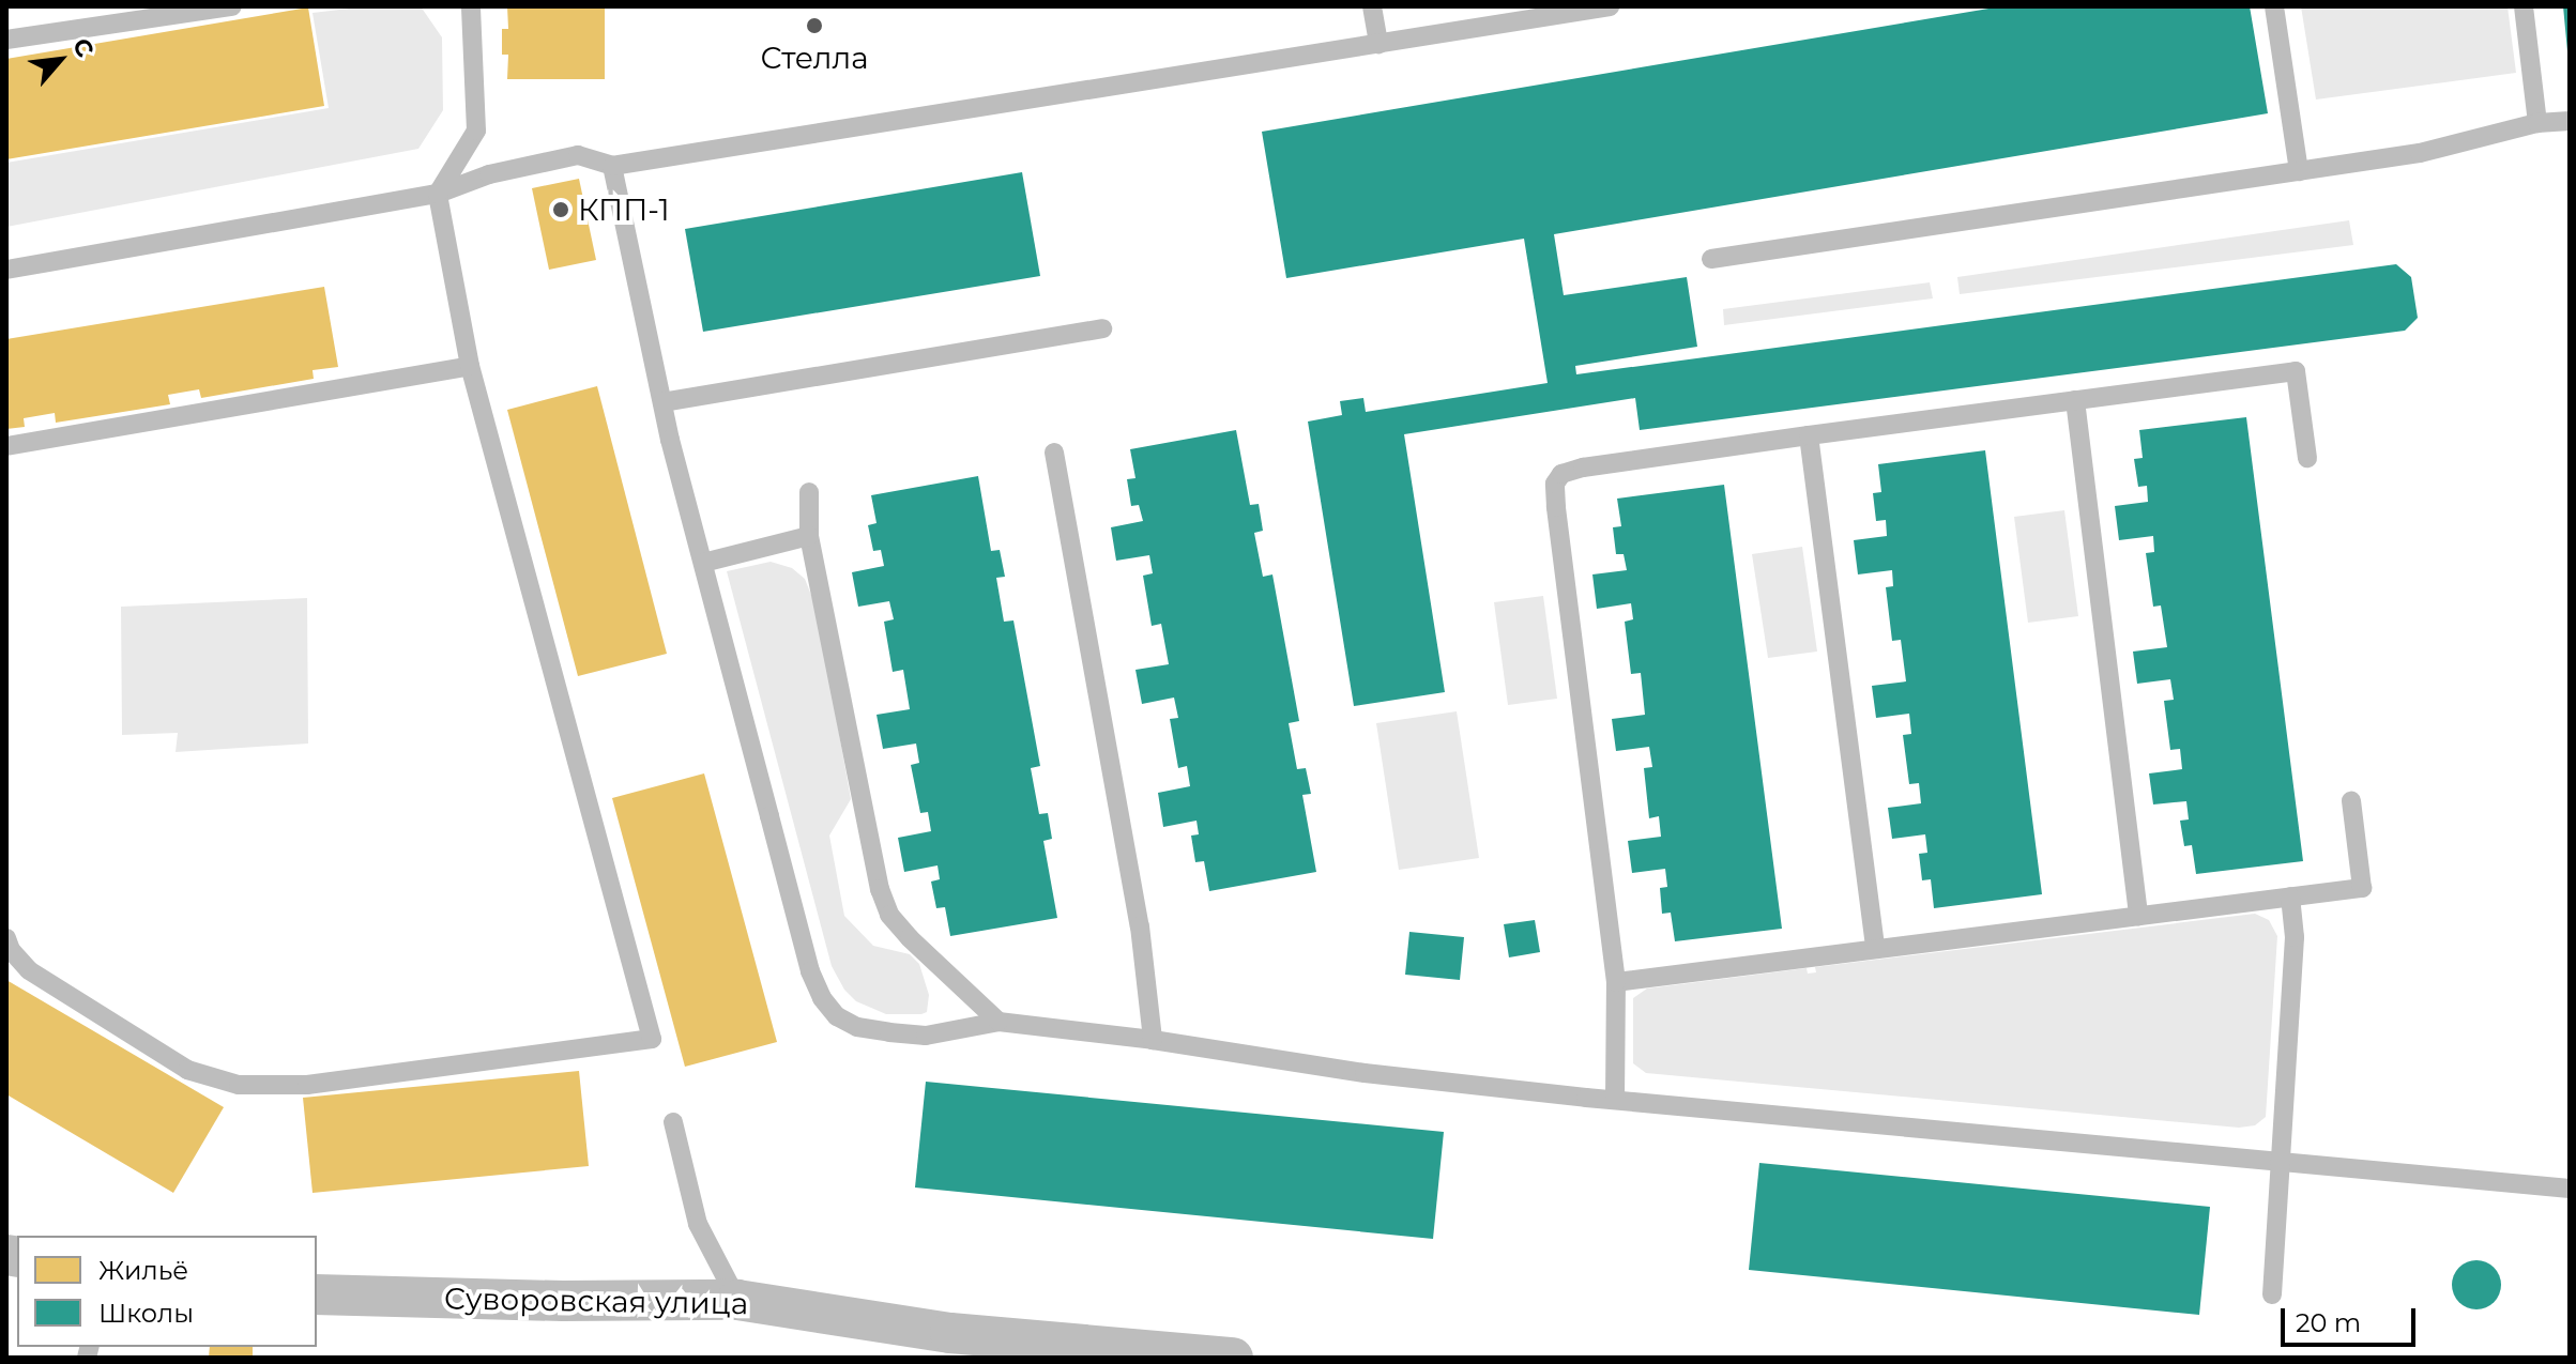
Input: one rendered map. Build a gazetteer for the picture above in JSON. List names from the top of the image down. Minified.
{"streets":{"street":["Суворовская улица"]},"places":["Стелла","КПП-1"],"legend":["Жильё","Школы"],"scale_bar":"20 m","north":"top right"}
